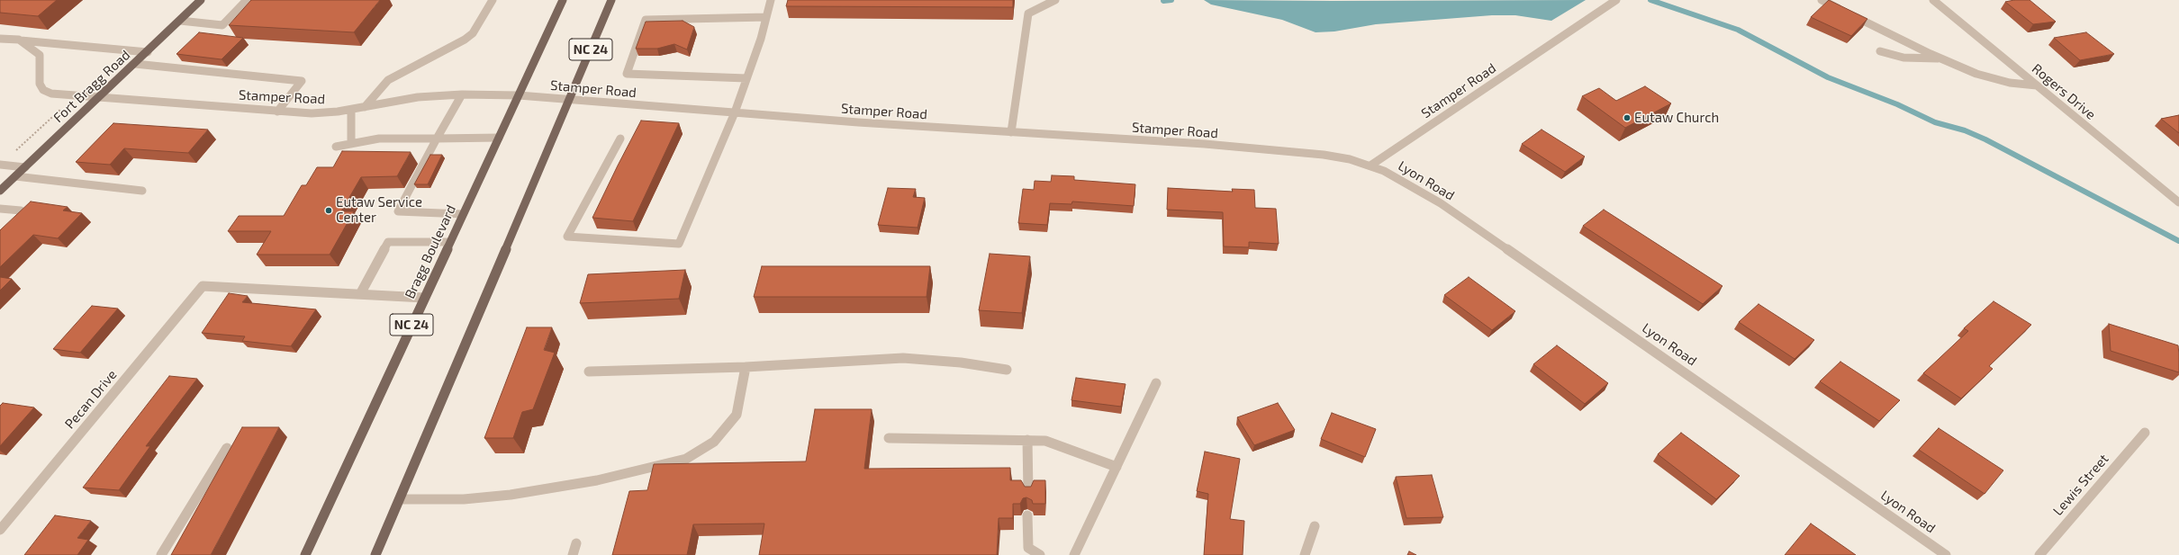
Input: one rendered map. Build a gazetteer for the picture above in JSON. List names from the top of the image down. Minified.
{"streets":{"main road":["NC 24","Fort Bragg Road","Bragg Boulevard"],"street":["Stamper Road","Rogers Drive","Lyon Road","Pecan Drive","Lewis Street"]},"crossings":[["NC 24","Stamper Road"],["Fort Bragg Road","Stamper Road"],["Stamper Road","Lyon Road"],["Stamper Road","Bragg Boulevard"]],"places":["Eutaw Church","Eutaw Service Center"]}
